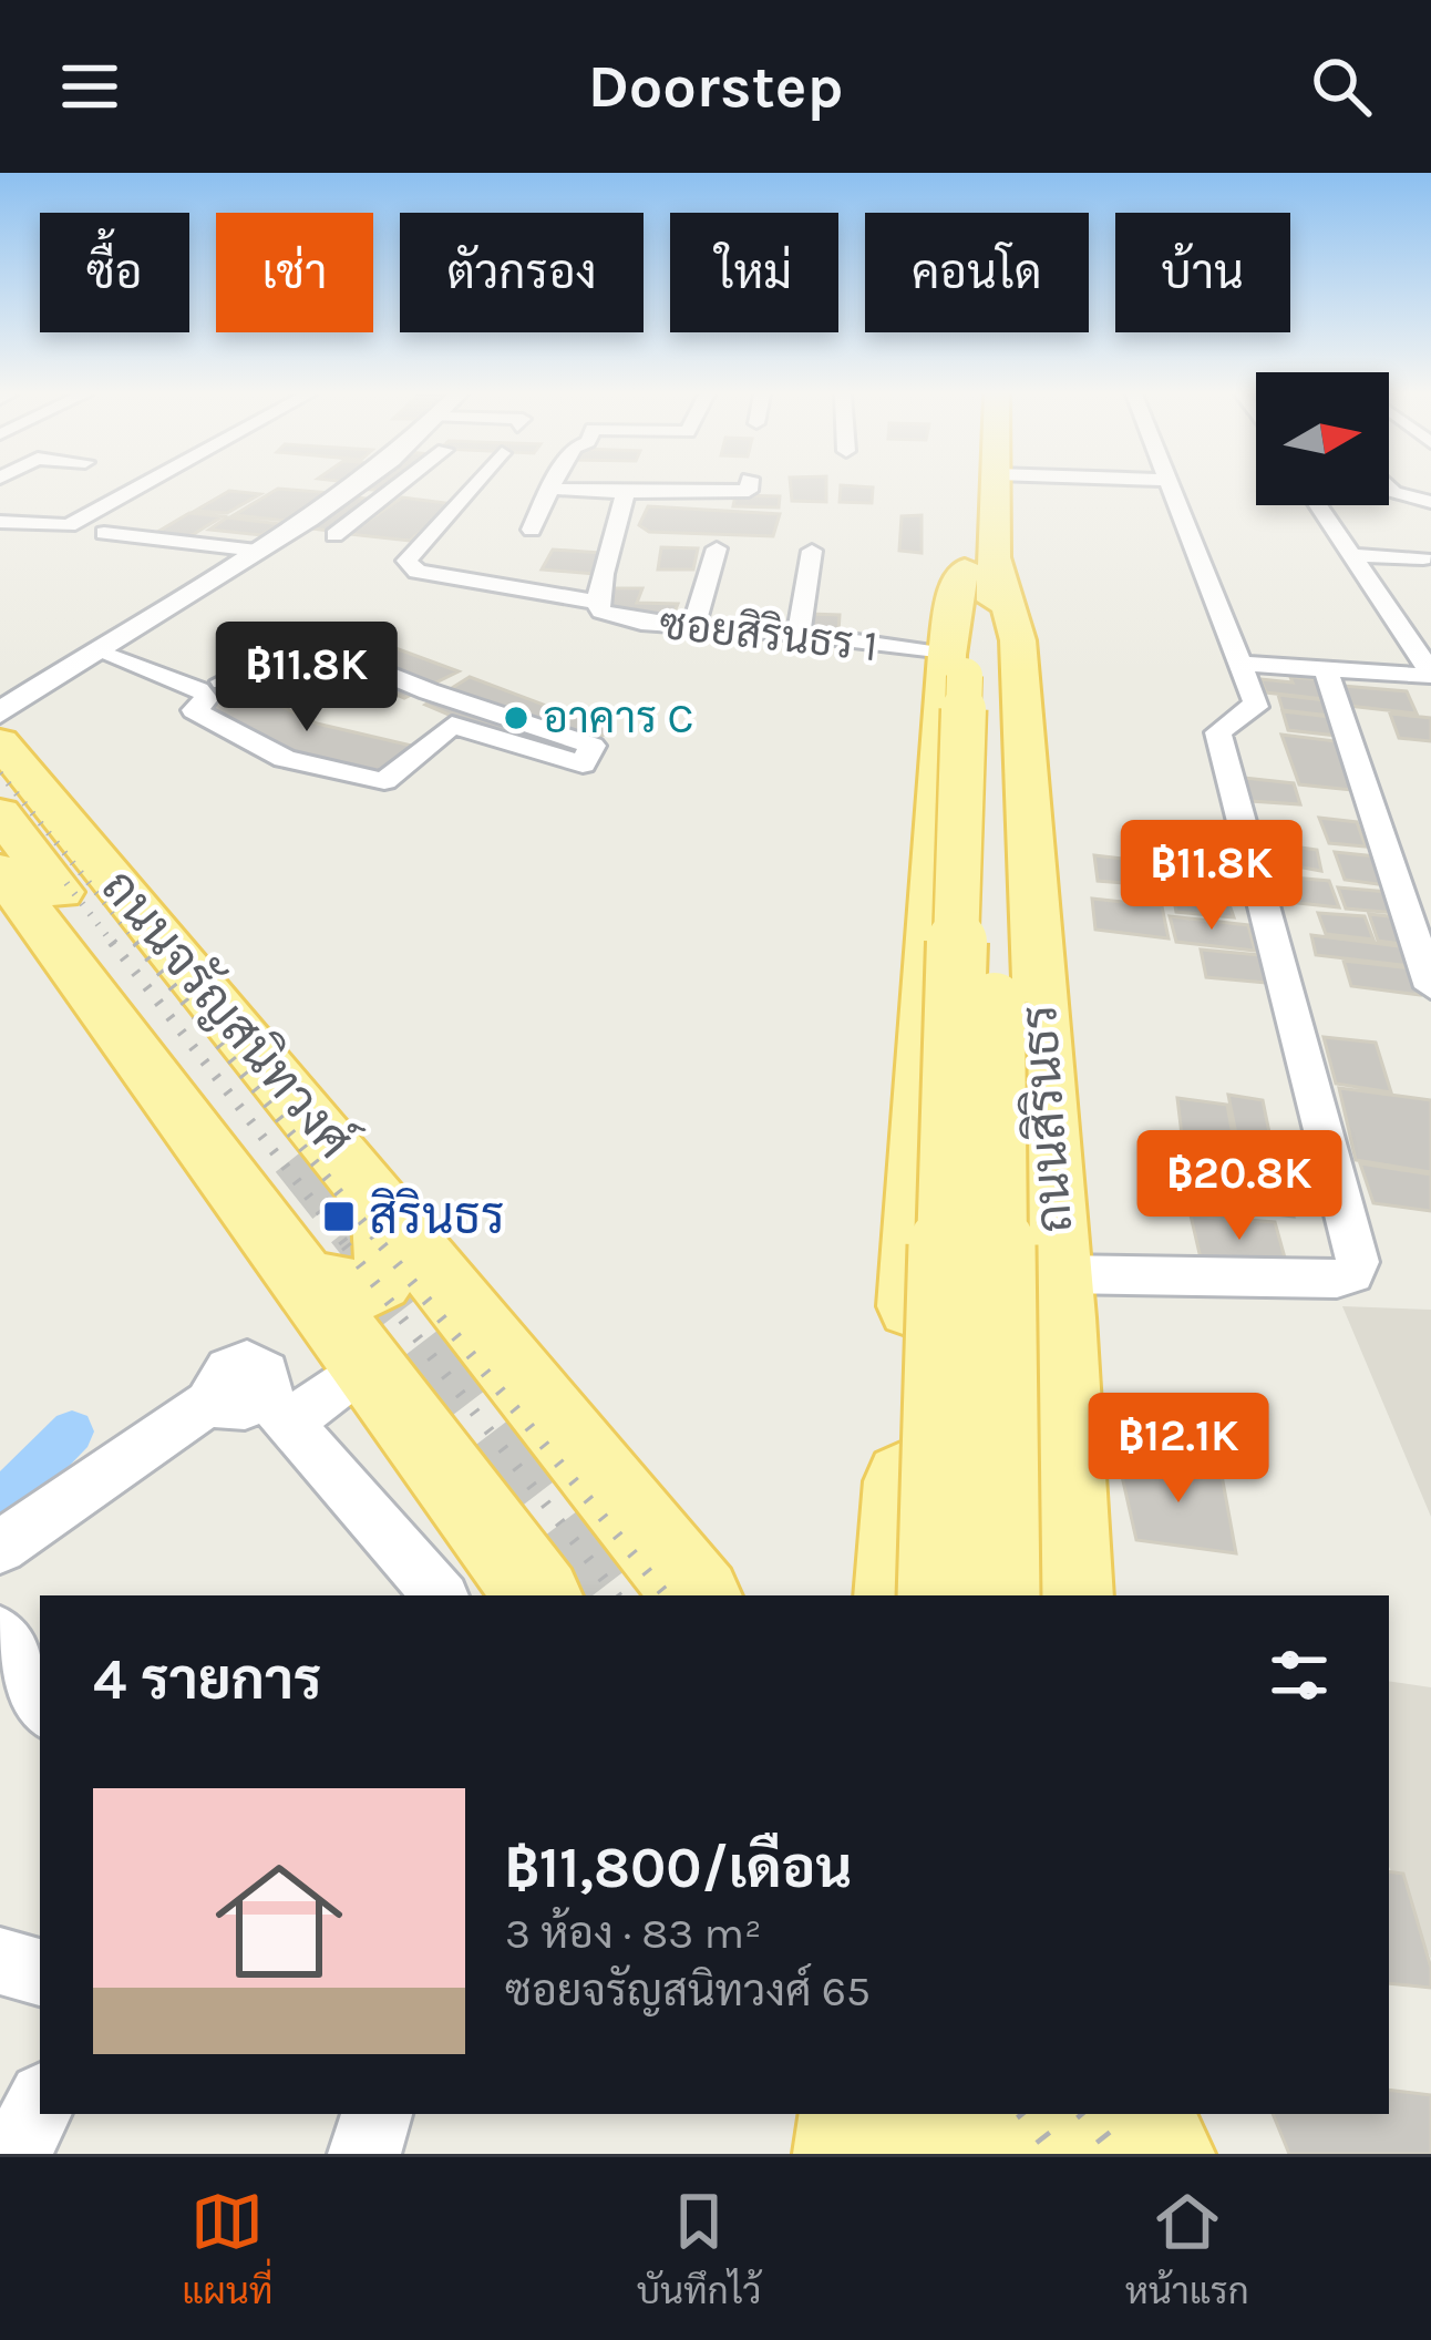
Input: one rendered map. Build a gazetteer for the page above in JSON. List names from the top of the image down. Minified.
{"streets":{"main road":["ถนนจรัญสนิทวงศ์","ถนนสิรินธร"],"street":["ซอยสิรินธร 1"]},"crossings":[["ซอยสิรินธร 1","ถนนสิรินธร"]],"places":{"other":["อาคาร C"],"transit":["สิรินธร"]},"north":"right","page":{"header":"Doorstep","chip":["ซื้อ","เช่า","ตัวกรอง","ใหม่","คอนโด","บ้าน"],"price":["฿11.8K","฿11.8K","฿20.8K","฿12.1K"],"heading":"4 รายการ","list":[{"name":"฿11,800/เดือน","note":"3 ห้อง · 83 m² · ซอยจรัญสนิทวงศ์ 65"}],"tabs":["แผนที่","บันทึกไว้","หน้าแรก"]}}
